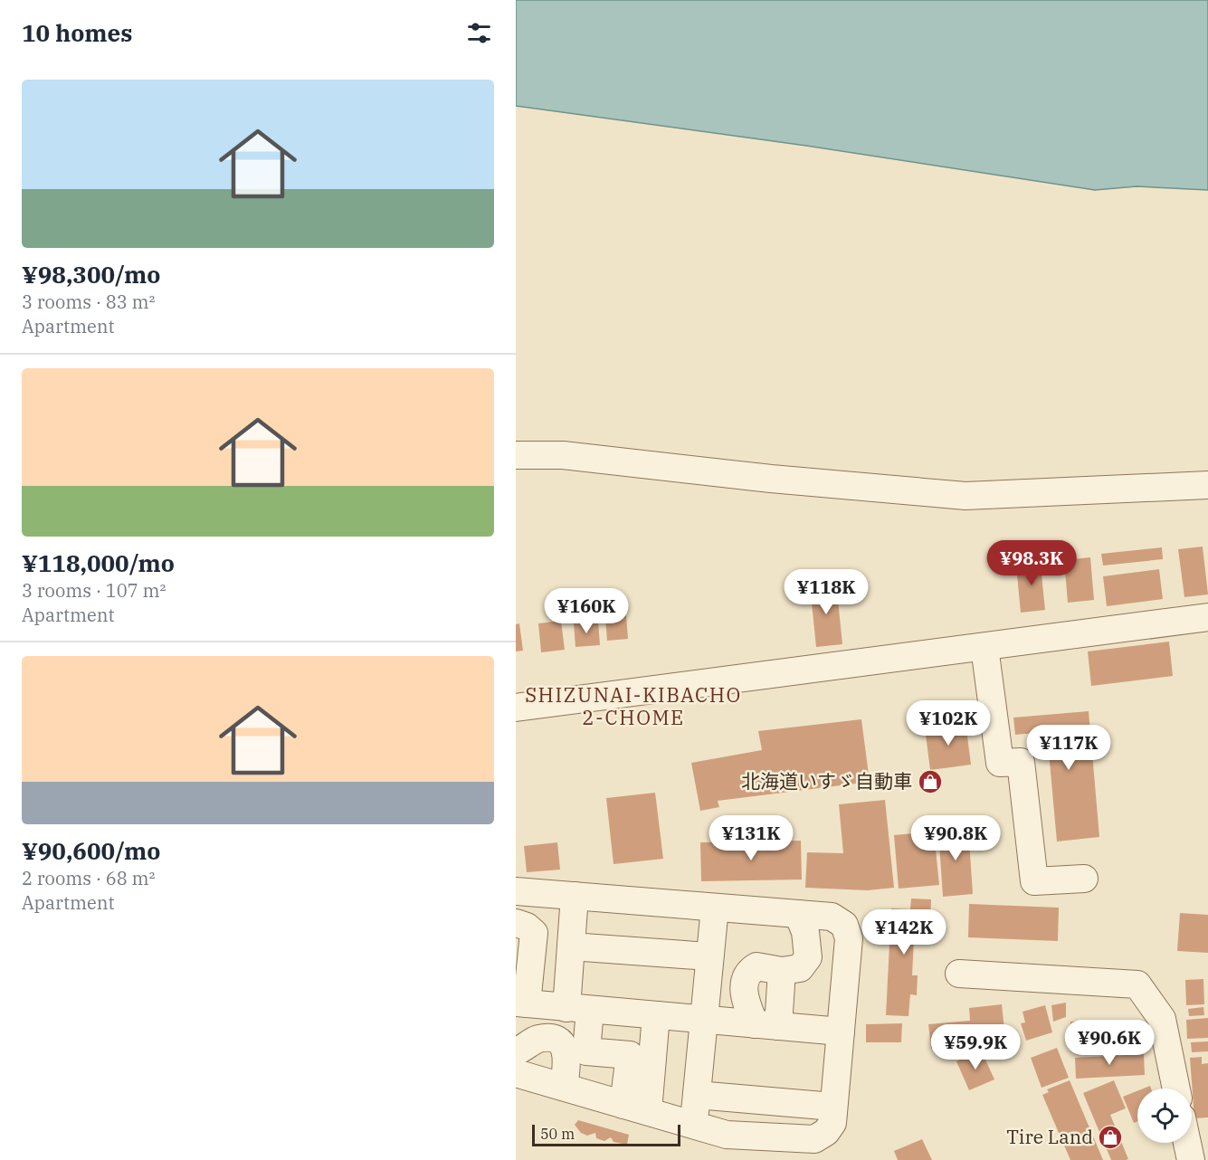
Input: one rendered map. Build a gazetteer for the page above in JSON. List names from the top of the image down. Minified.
{"districts":["SHIZUNAI-KIBACHO 2-CHOME"],"places":{"shop":["北海道いすゞ自動車","Tire Land"]},"scale_bar":"50 m","page":{"heading":"10 homes","list":[{"name":"¥98,300/mo","note":"3 rooms · 83 m² · Apartment"},{"name":"¥118,000/mo","note":"3 rooms · 107 m² · Apartment"},{"name":"¥90,600/mo","note":"2 rooms · 68 m² · Apartment"}],"price":["¥98.3K","¥118K","¥160K","¥102K","¥117K","¥131K","¥90.8K","¥142K","¥90.6K","¥59.9K"],"scale":"50 m"}}
